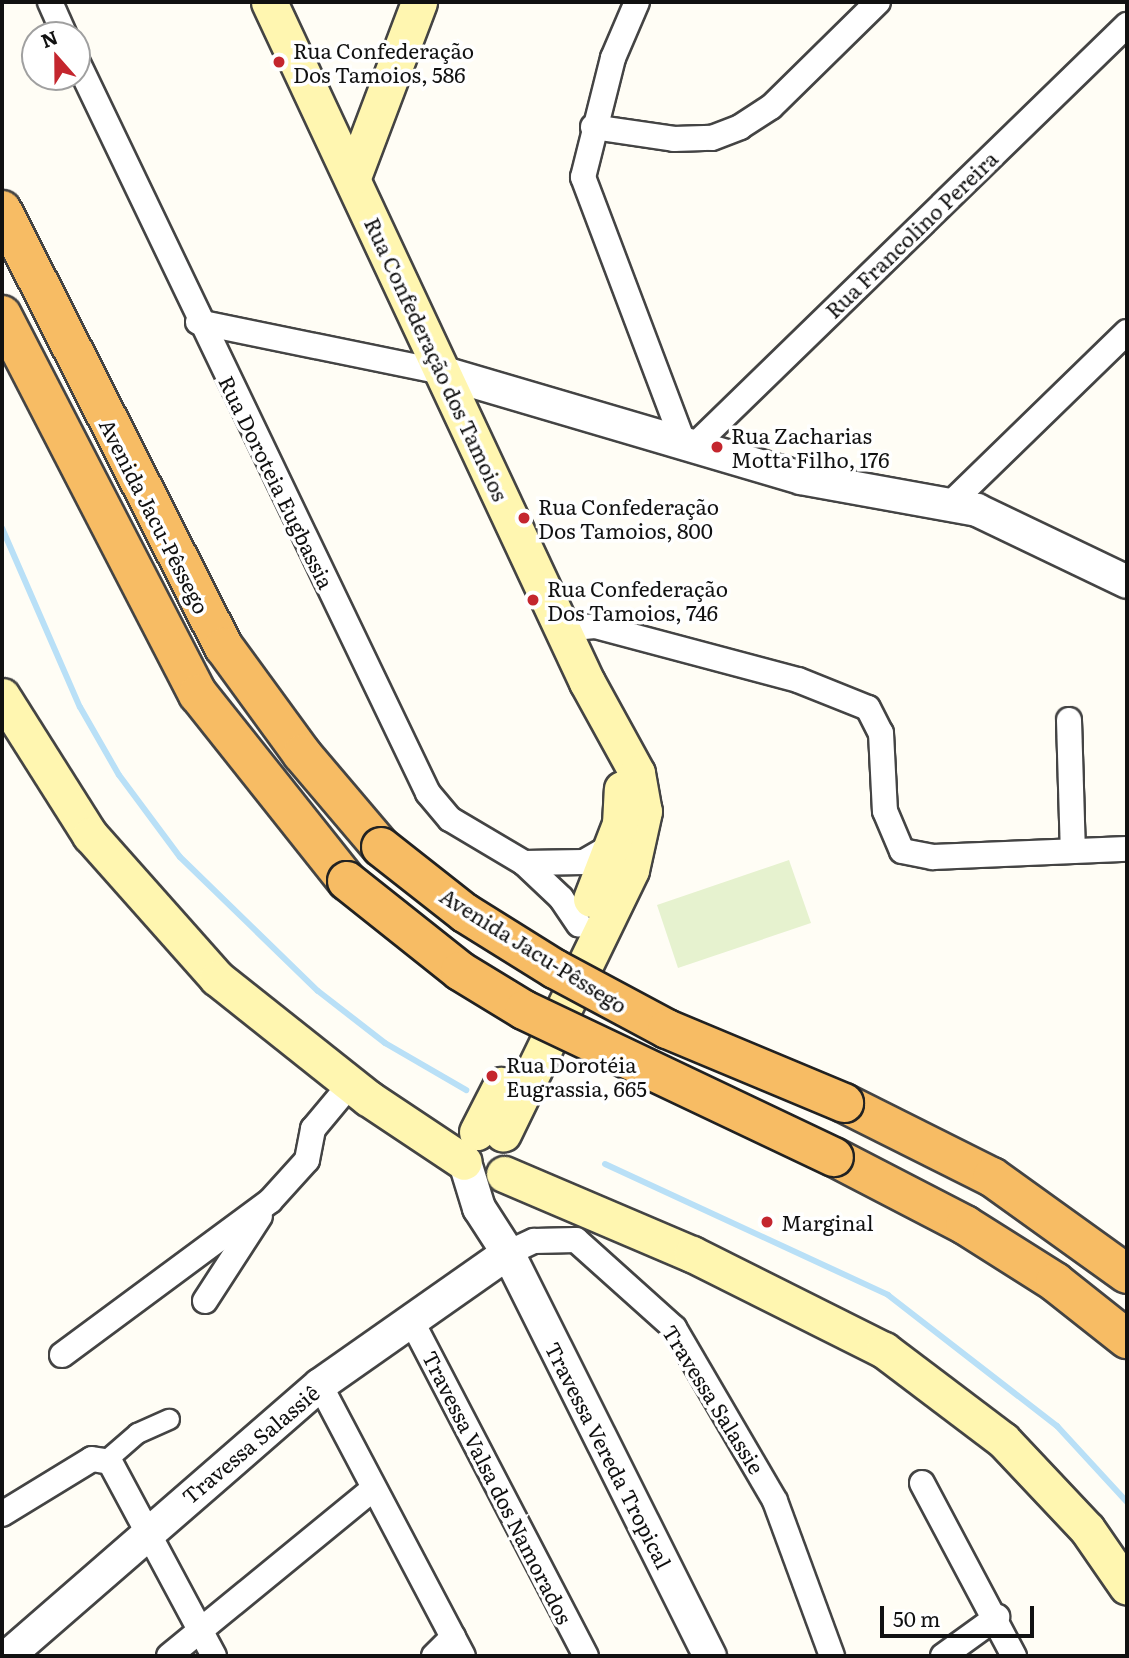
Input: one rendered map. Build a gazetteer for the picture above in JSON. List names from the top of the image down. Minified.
{"streets":{"highway":["Avenida Jacu-Pêssego"],"main road":["Rua Confederação dos Tamoios"],"street":["Rua Francolino Pereira","Rua Doroteia Eugbassia","Travessa Salassie","Travessa Salassiê","Travessa Vereda Tropical","Travessa Valsa dos Namorados"]},"crossings":[["Rua Confederação dos Tamoios","Rua Doroteia Eugbassia"],["Rua Confederação dos Tamoios","Travessa Vereda Tropical"],["Travessa Salassie","Travessa Salassiê"],["Travessa Salassie","Travessa Vereda Tropical"],["Travessa Salassiê","Travessa Vereda Tropical"],["Travessa Salassiê","Travessa Valsa dos Namorados"]],"places":["Rua Confederação Dos Tamoios, 586","Rua Zacharias Motta Filho, 176","Rua Confederação Dos Tamoios, 800","Rua Confederação Dos Tamoios, 746","Rua Dorotéia Eugrassia, 665","Marginal"],"scale_bar":"50 m","north":"top"}
